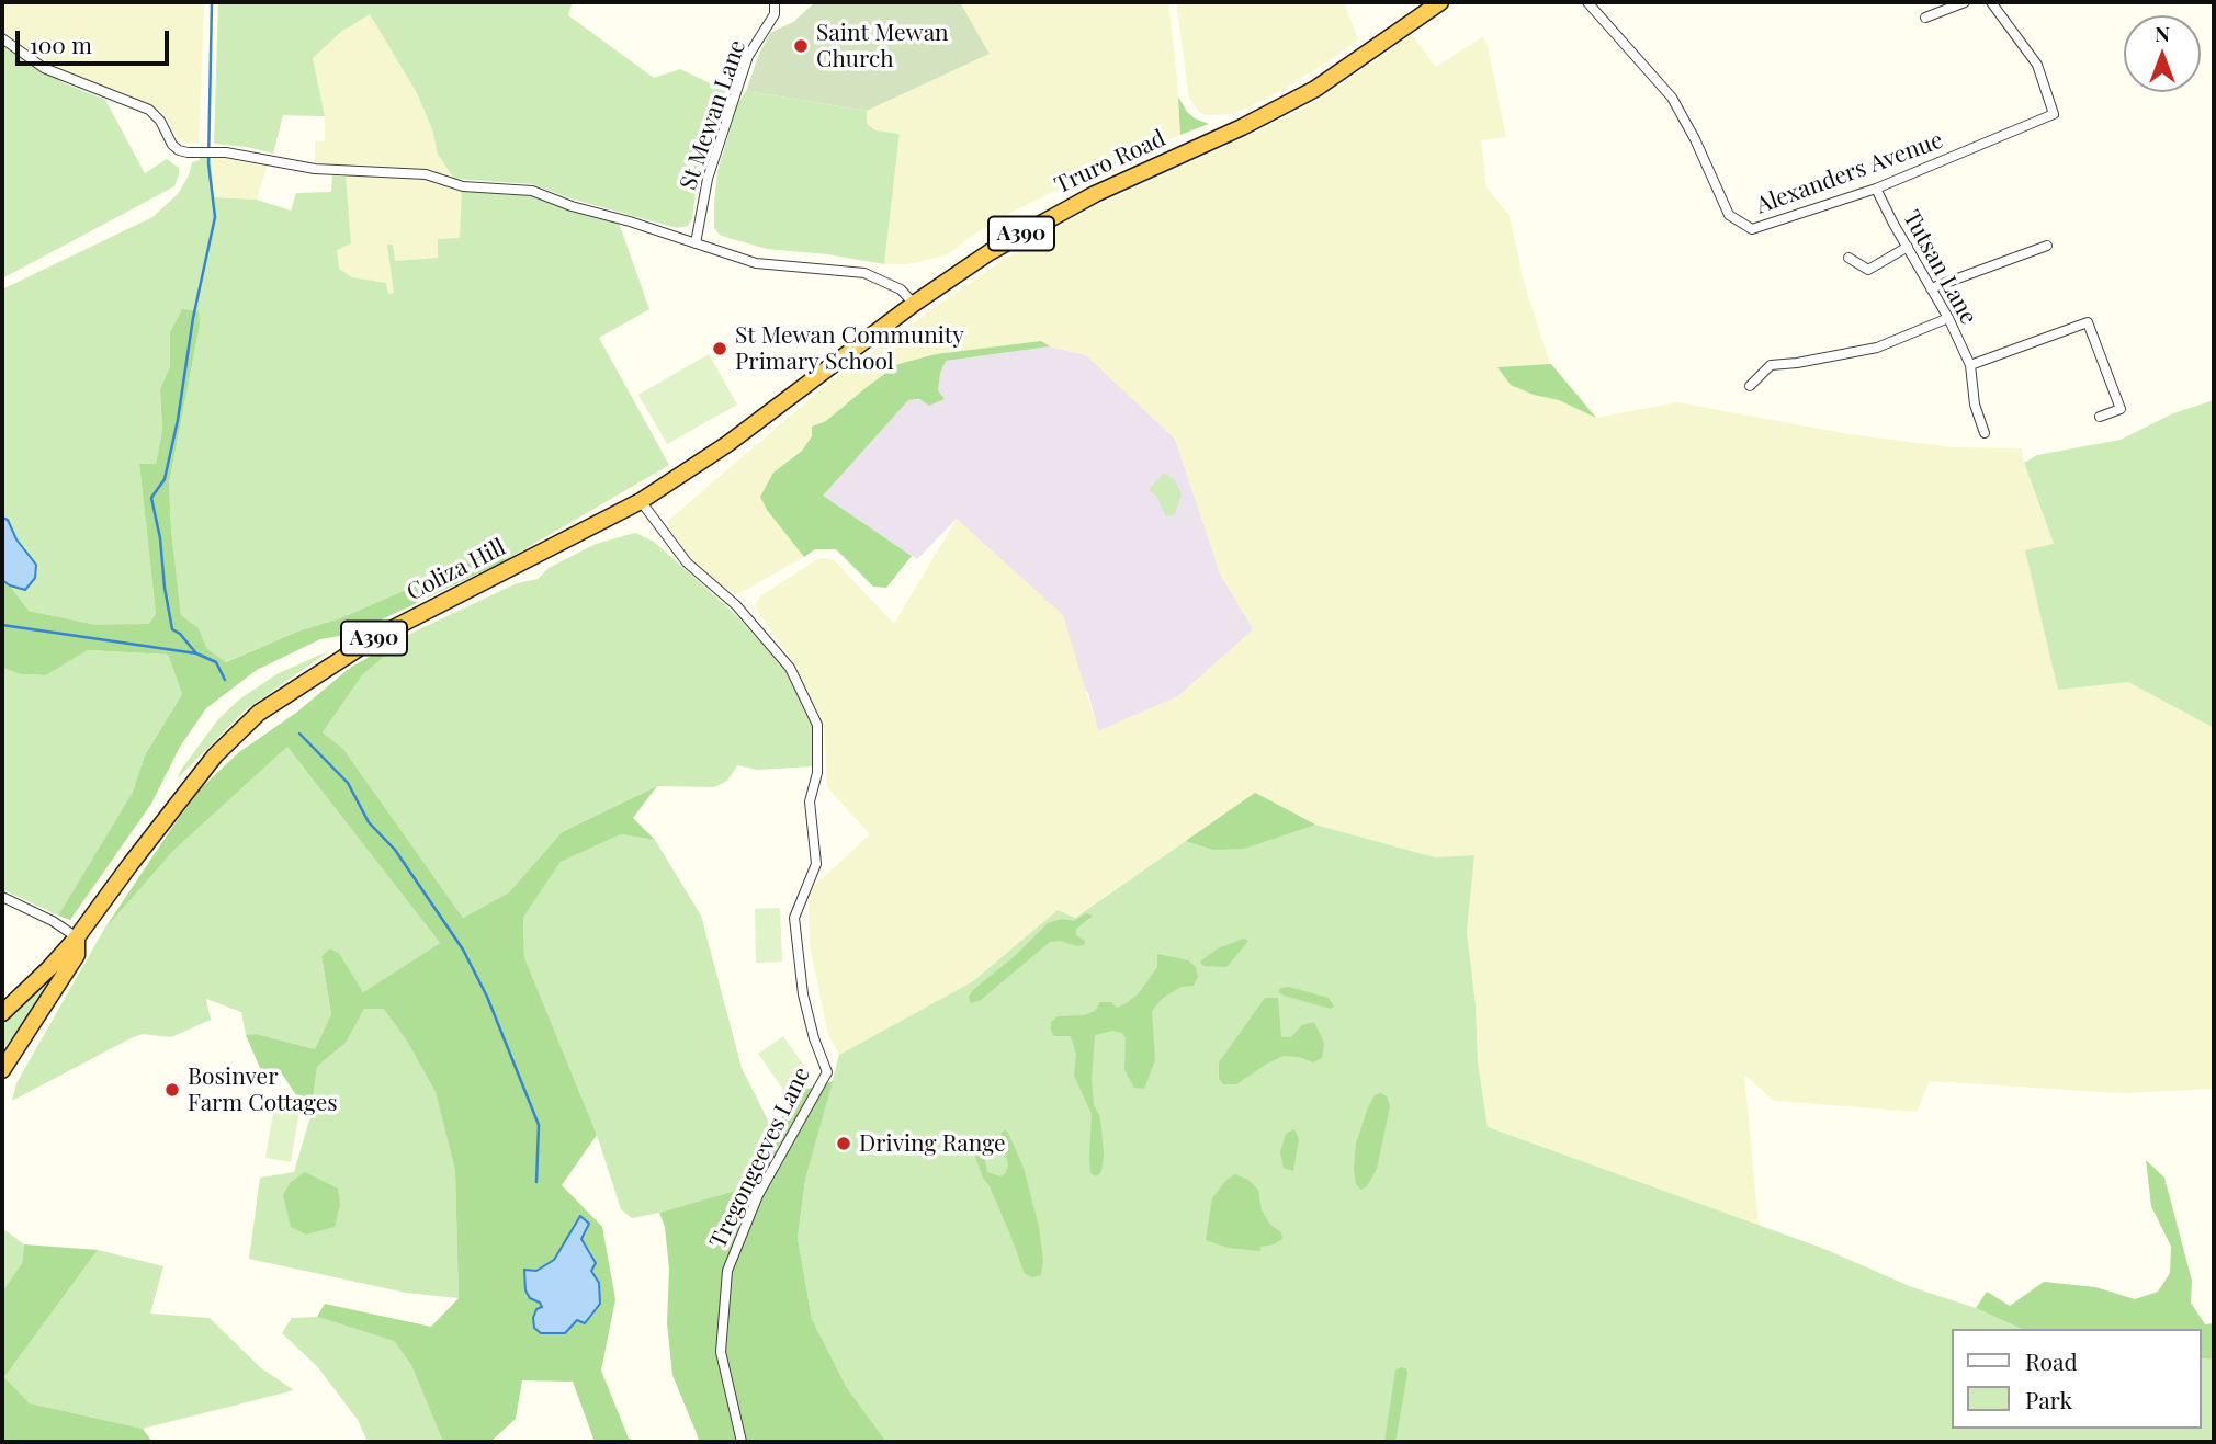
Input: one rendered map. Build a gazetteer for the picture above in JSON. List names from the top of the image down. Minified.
{"streets":{"highway":["Truro Road","A390","Coliza Hill"],"street":["St Mewan Lane","Alexanders Avenue","Tutsan Lane","Tregongeeves Lane"]},"crossings":[["Truro Road","Coliza Hill"],["Truro Road","Tregongeeves Lane"],["Alexanders Avenue","Tutsan Lane"],["A390","Coliza Hill"],["Coliza Hill","Tregongeeves Lane"]],"places":["Saint Mewan Church","St Mewan Community Primary School","Bosinver Farm Cottages","Driving Range"],"legend":["Road","Park"],"scale_bar":"100 m","north":"top"}
